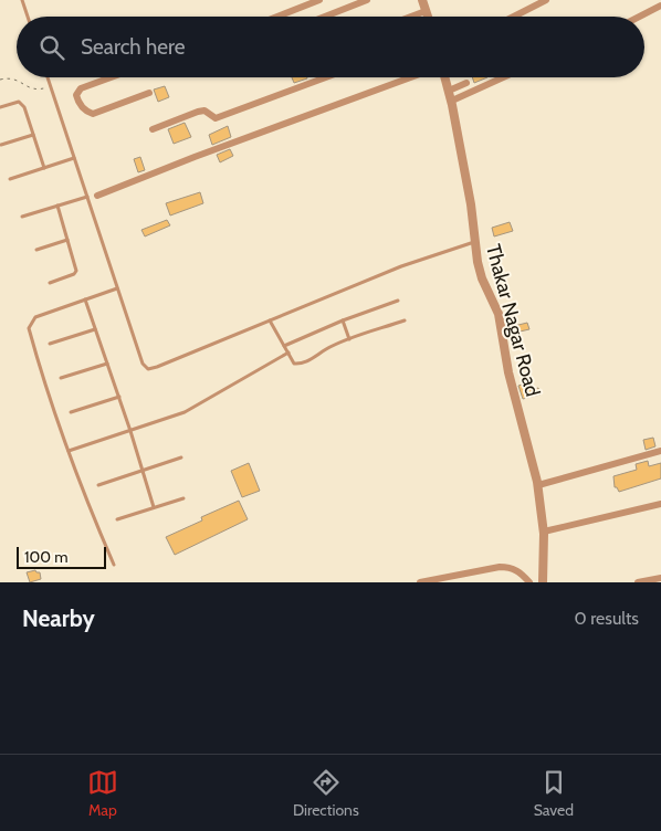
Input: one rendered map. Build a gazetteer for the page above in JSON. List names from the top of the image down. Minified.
{"streets":{"street":["Thakar Nagar Road"]},"scale_bar":"100 m","page":{"search":"Search here","scale":"100 m","heading":["Nearby","0 results"],"nav":["Map","Directions","Saved"]}}
